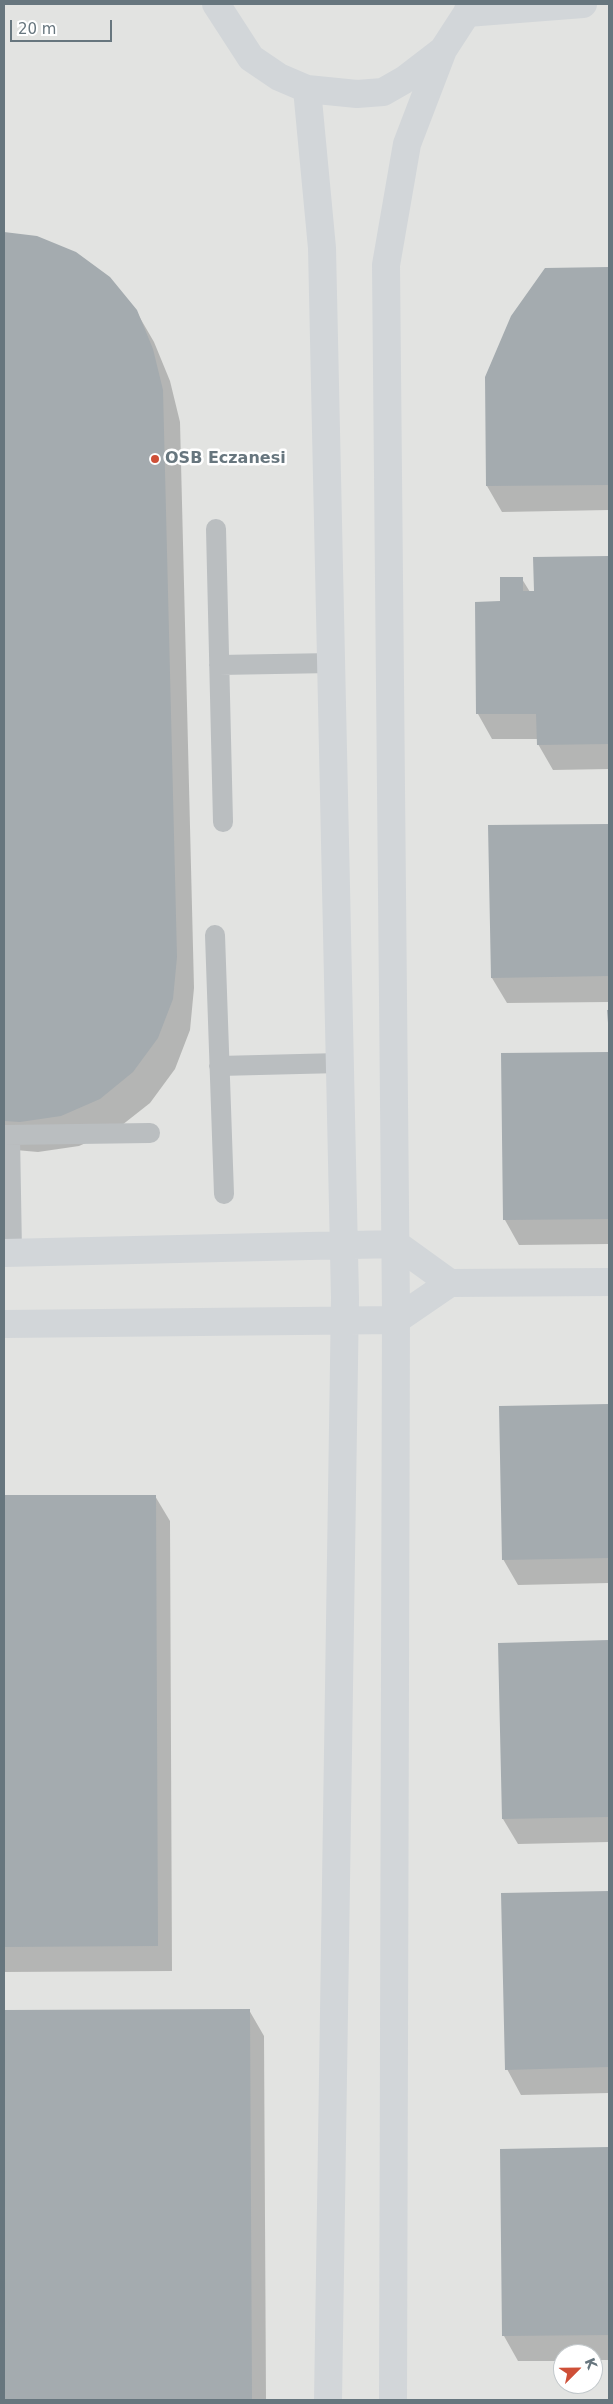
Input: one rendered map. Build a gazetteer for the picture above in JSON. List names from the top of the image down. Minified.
{"places":["OSB Eczanesi"],"scale_bar":"20 m","north":"top right"}
